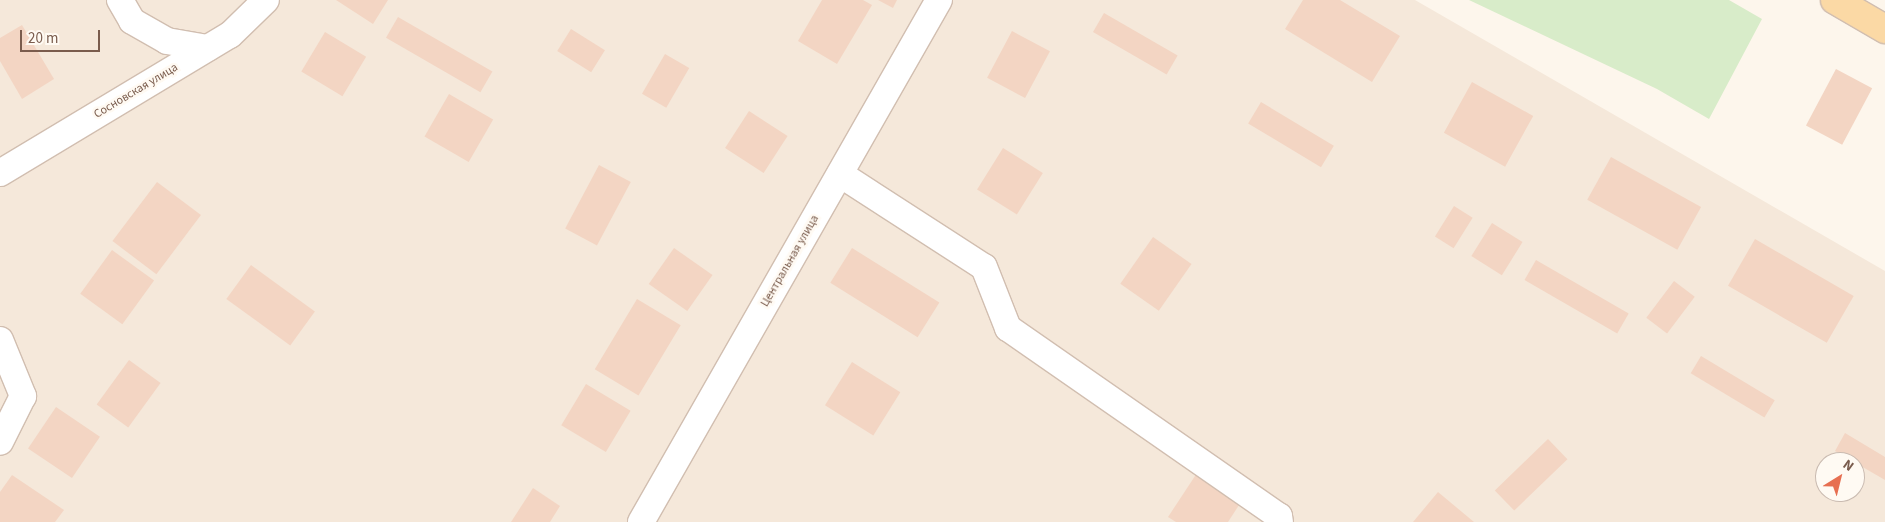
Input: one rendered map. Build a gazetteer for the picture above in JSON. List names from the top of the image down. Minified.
{"streets":{"street":["Сосновская улица","Центральная улица"]},"scale_bar":"20 m","north":"top right"}
